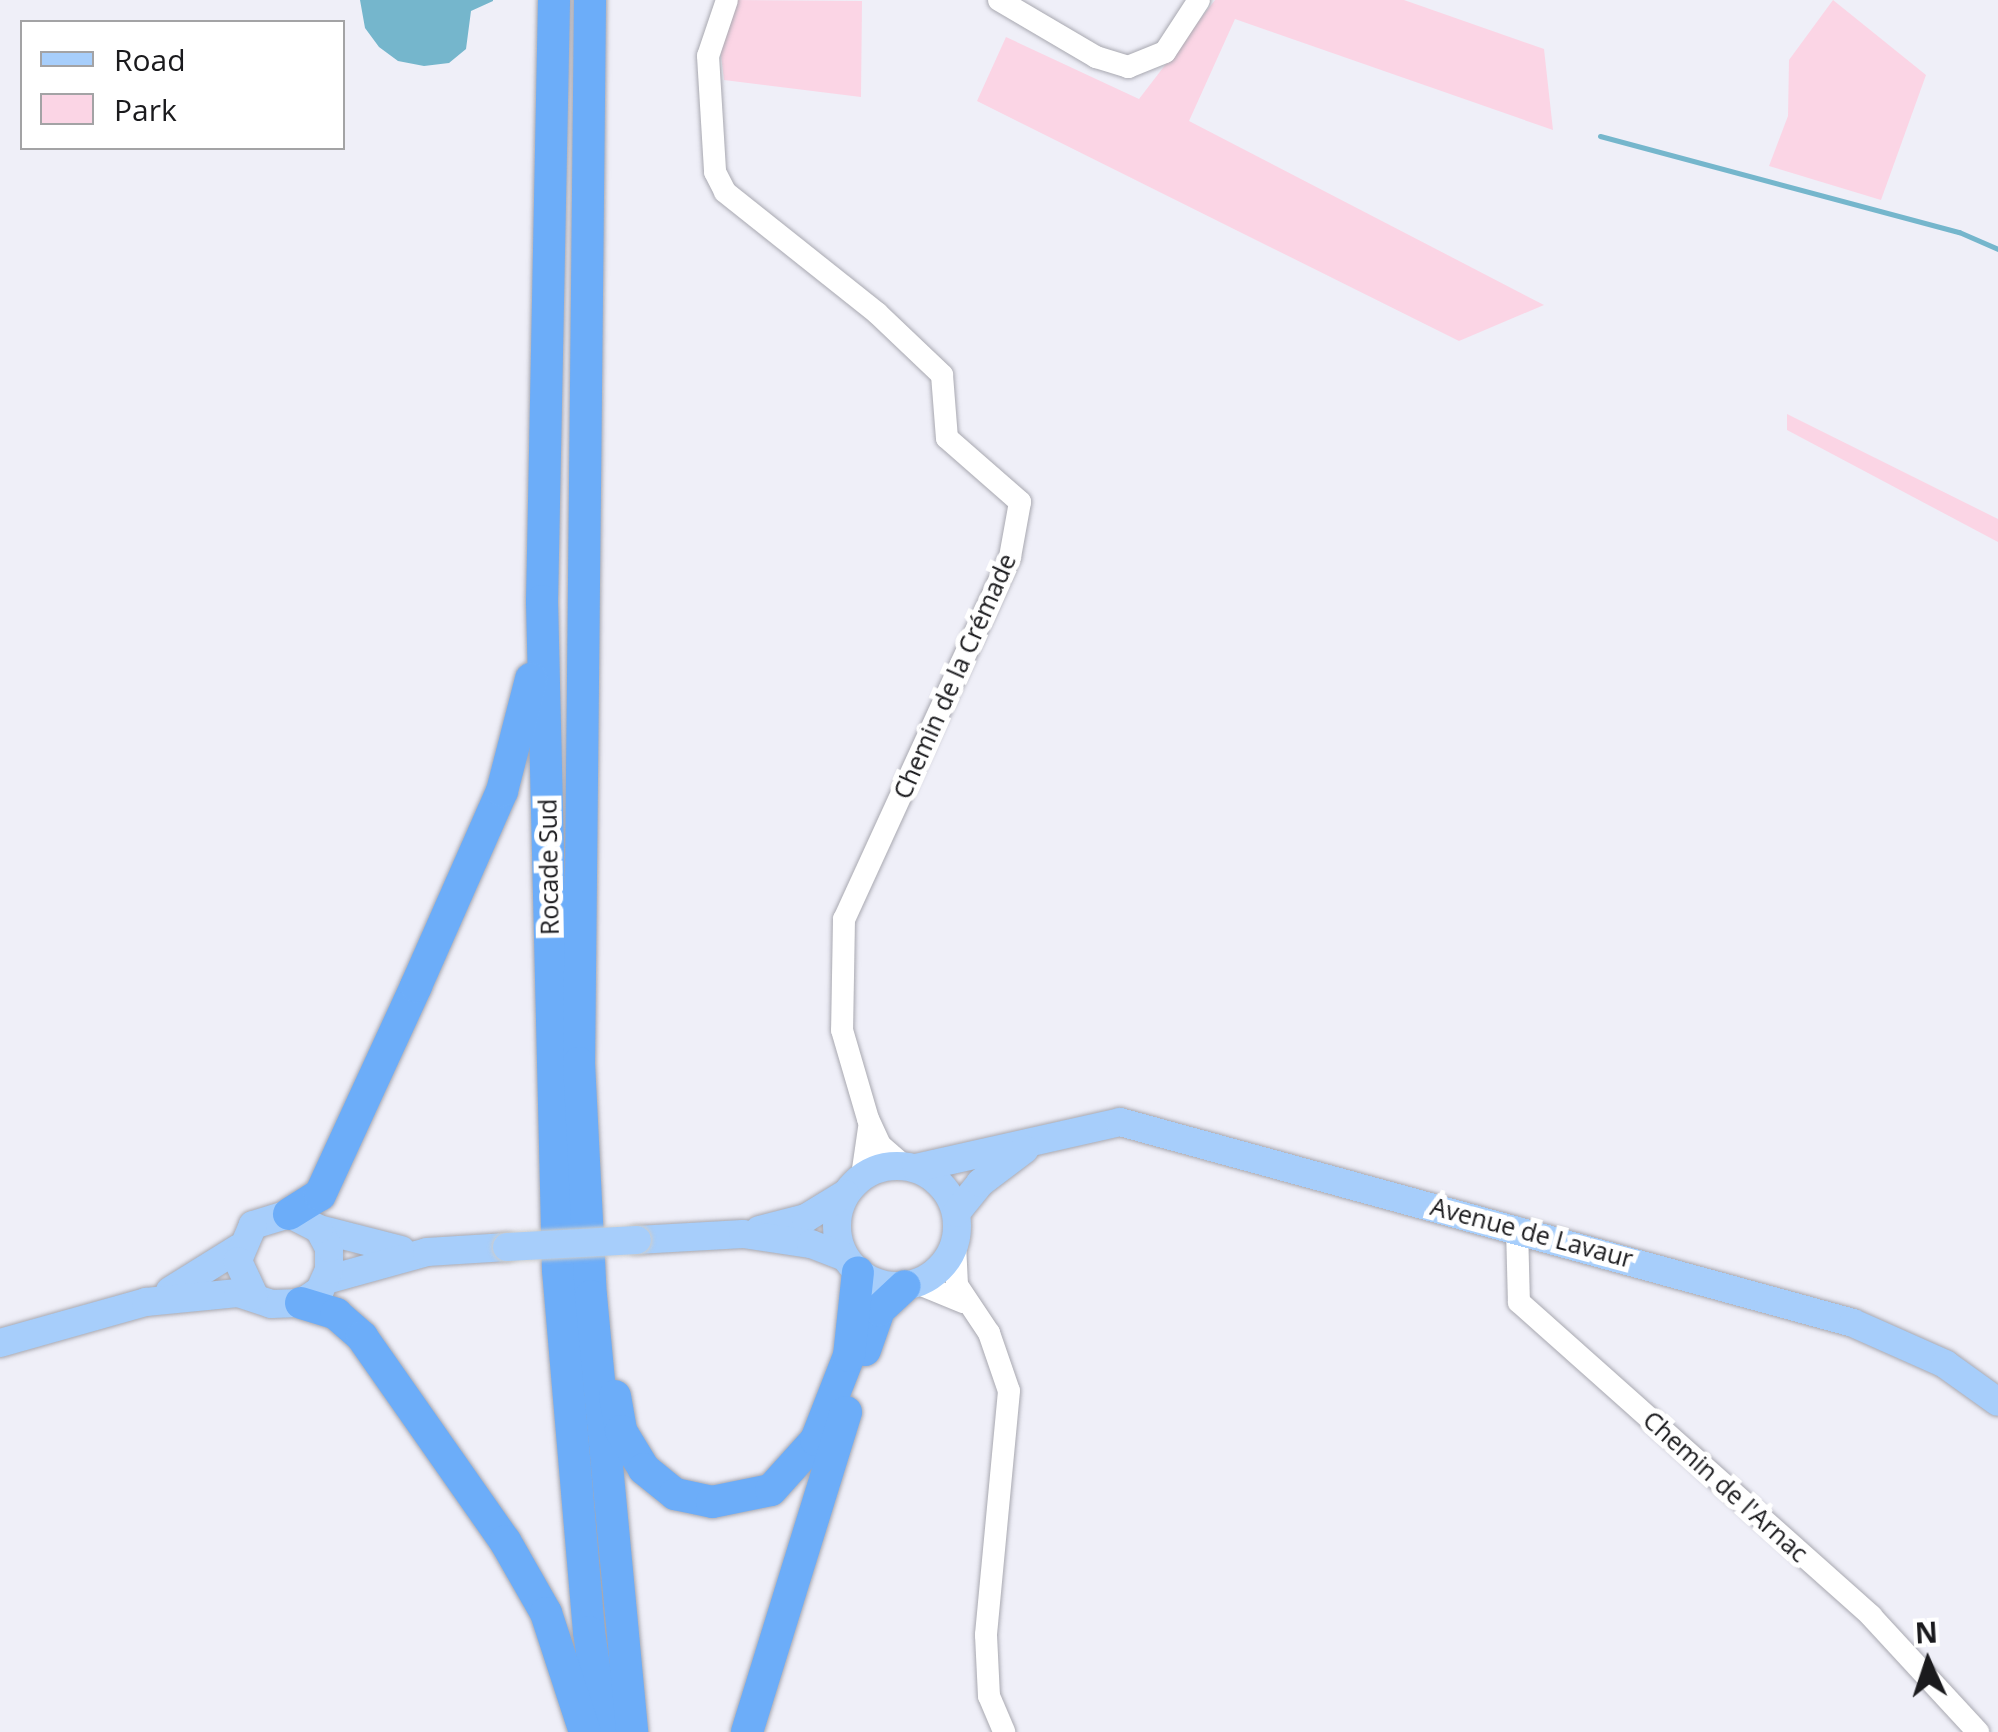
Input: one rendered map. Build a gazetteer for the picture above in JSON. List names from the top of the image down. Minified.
{"streets":{"highway":["Rocade Sud"],"main road":["Avenue de Lavaur"],"street":["Chemin de la Crémade","Chemin de l'Arnac"]},"crossings":[["Avenue de Lavaur","Chemin de l'Arnac"]],"legend":["Road","Park"],"north":"top"}
